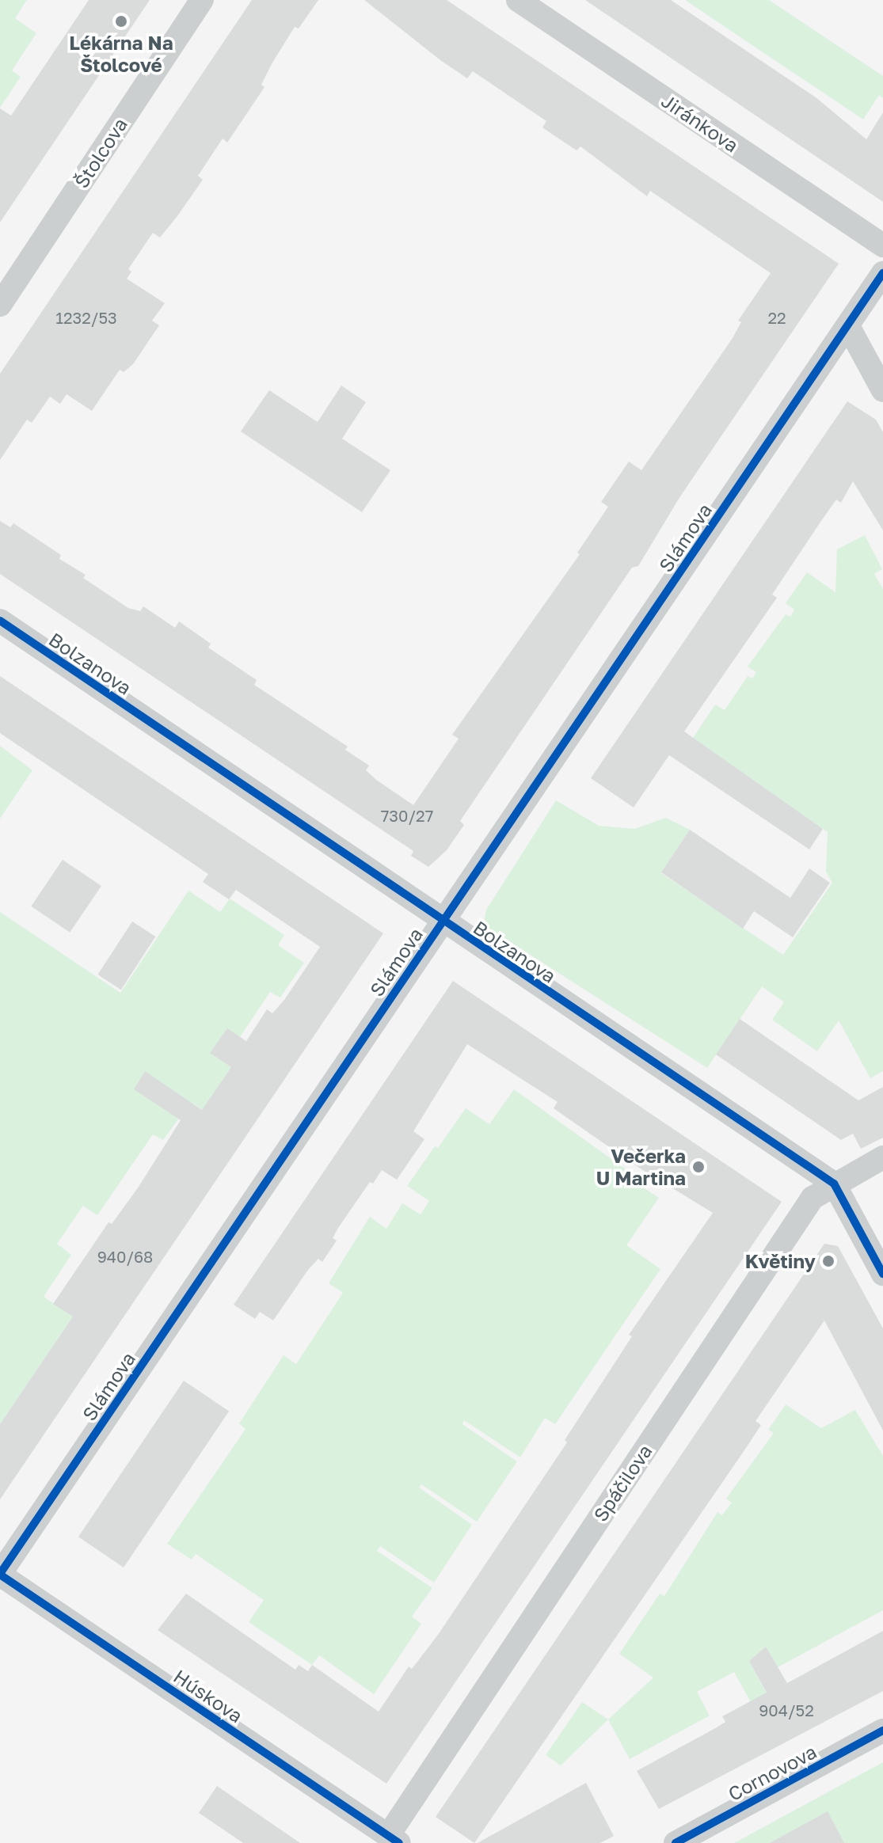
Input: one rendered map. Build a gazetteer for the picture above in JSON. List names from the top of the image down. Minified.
{"streets":{"street":["Jiránkova","Štolcova","Slámova","Bolzanova","Spáčilova","Húskova","Cornovova"]},"crossings":[["Slámova","Bolzanova"],["Slámova","Húskova"],["Bolzanova","Spáčilova"],["Spáčilova","Húskova"]],"places":["Lékárna Na Štolcové","Večerka U Martina","Květiny"],"house_numbers":["1232/53","22","730/27","940/68","904/52"]}
